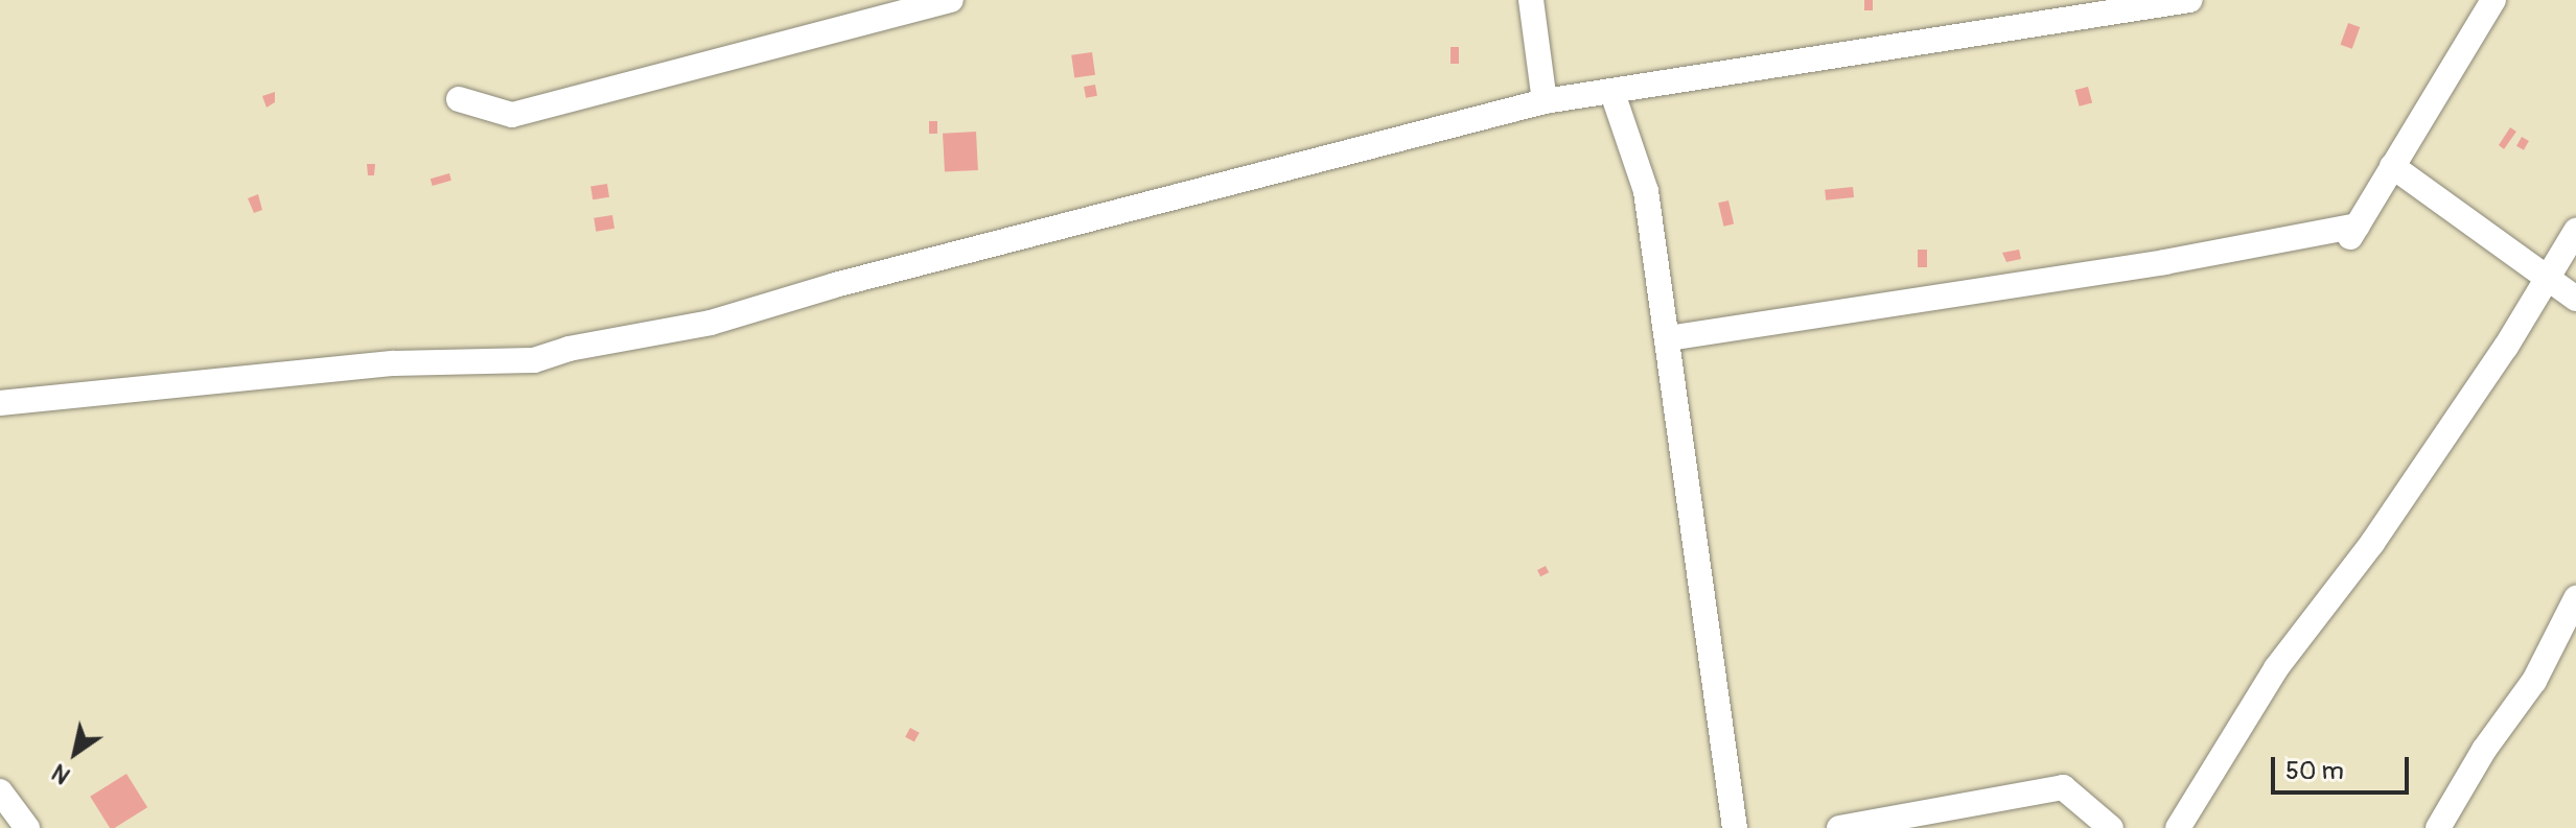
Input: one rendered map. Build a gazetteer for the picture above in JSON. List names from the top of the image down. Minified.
{"scale_bar":"50 m","north":"bottom left"}
